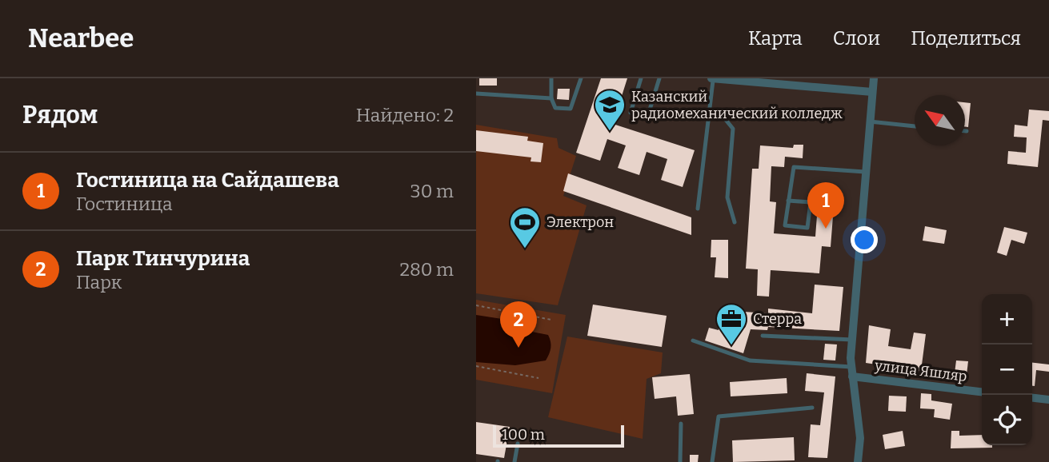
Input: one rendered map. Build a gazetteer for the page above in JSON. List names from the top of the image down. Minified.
{"streets":{"street":["улица Яшляр"]},"places":{"school or university":["Казанский радиомеханический колледж"],"sports":["Электрон"],"office":["Стерра"]},"scale_bar":"100 m","north":"top left","page":{"header":"Nearbee","nav":["Карта","Слои","Поделиться"],"heading":["Рядом","Найдено: 2"],"list":[{"mark":"1","name":"Гостиница на Сайдашева","note":"Гостиница","value":"30 m"},{"mark":"2","name":"Парк Тинчурина","note":"Парк","value":"280 m"}],"pins":["1","2"],"map_buttons":["+","−"],"scale":"100 m"}}
